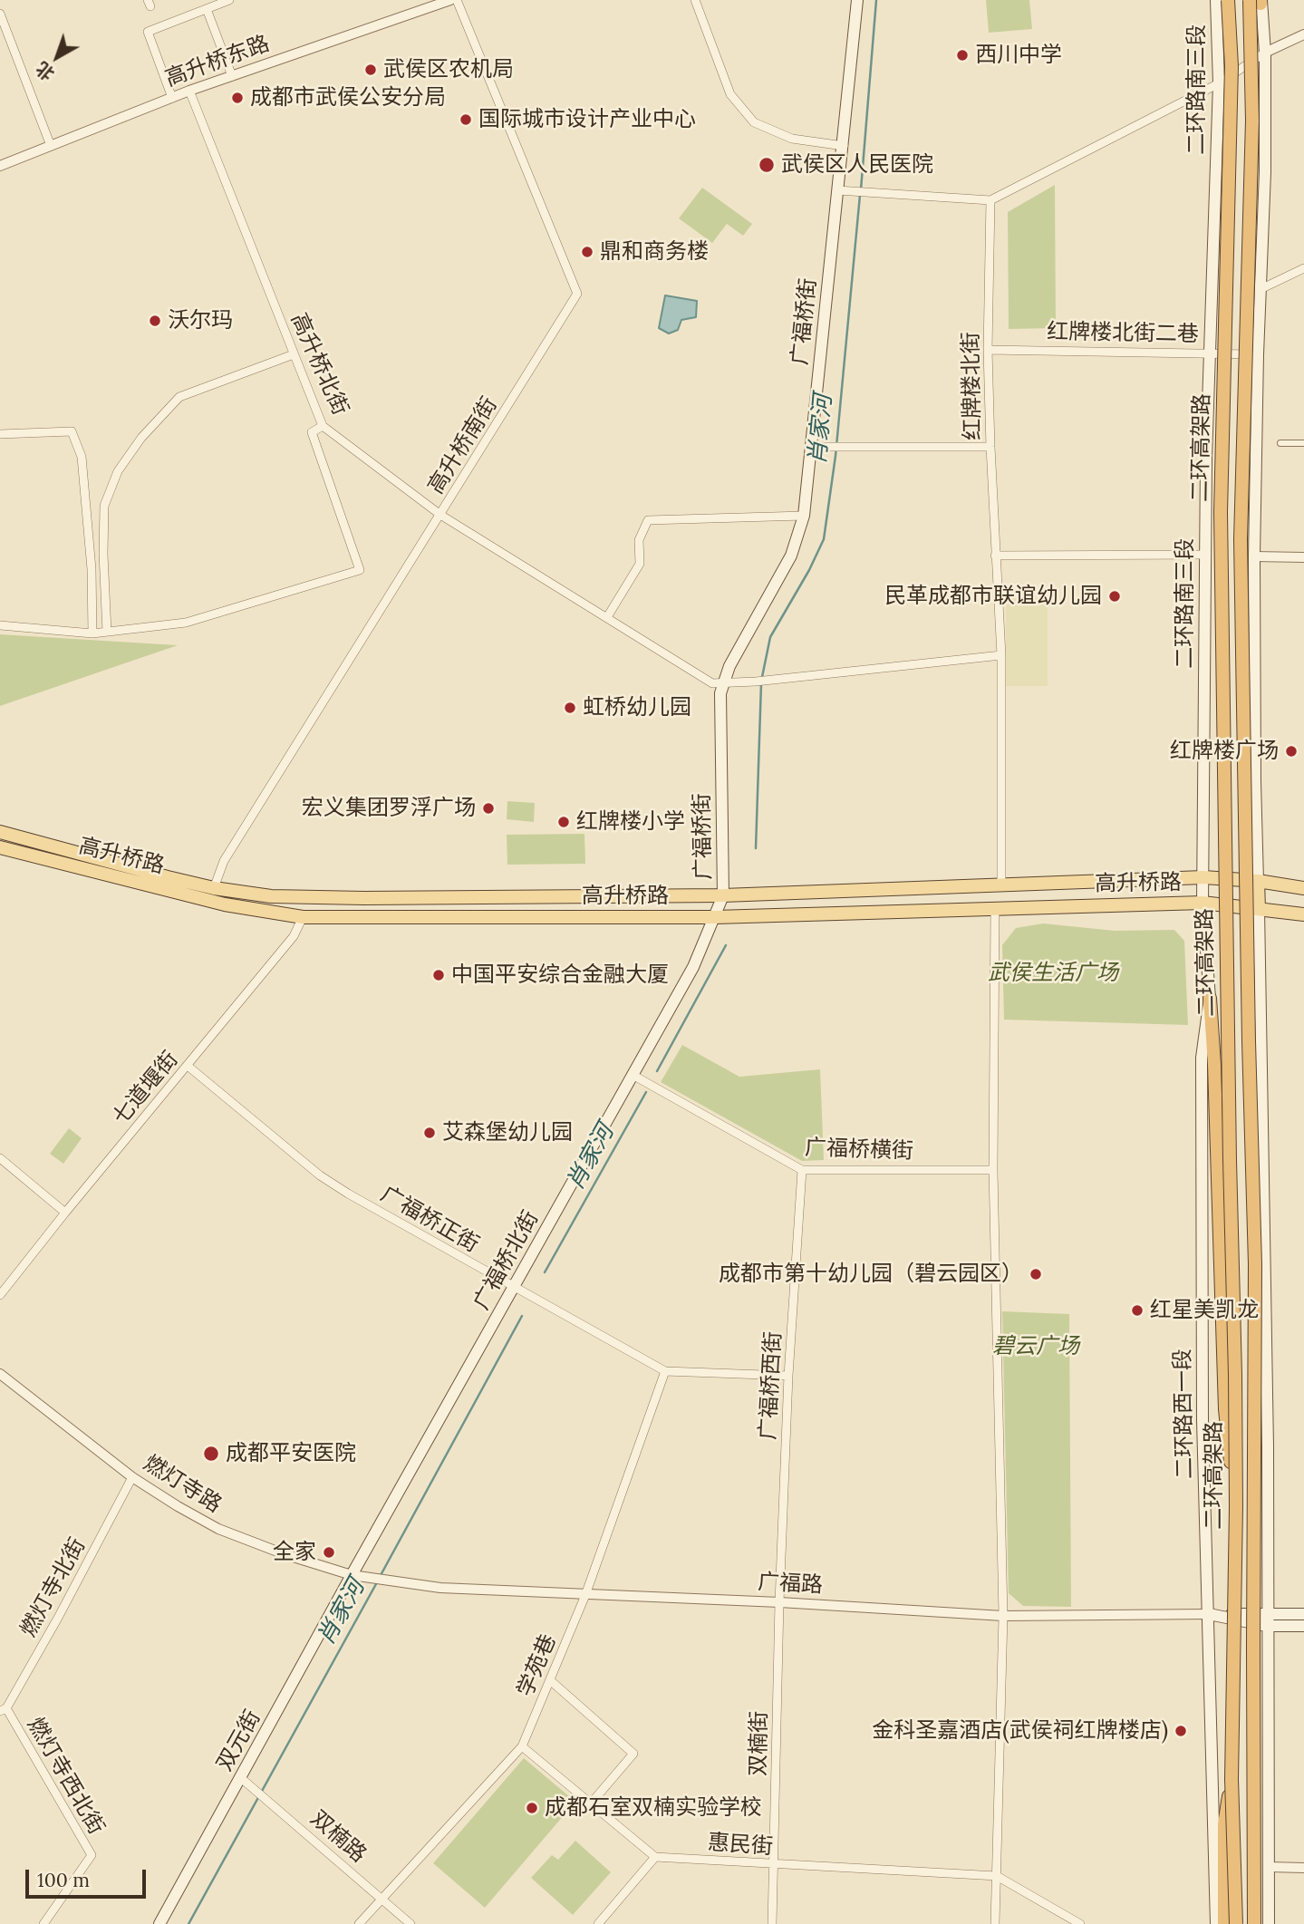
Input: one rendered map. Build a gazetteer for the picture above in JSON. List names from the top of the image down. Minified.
{"streets":{"highway":["二环高架路"],"main road":["二环路南三段","广福桥街","高升桥路","广福桥北街","二环路西一段","双元街"],"street":["高升桥东路","红牌楼北街二巷","高升桥北街","红牌楼北街","高升桥南街","七道堰街","广福桥横街","广福桥正街","广福桥西街","燃灯寺路","广福路","燃灯寺北街","学苑巷","双楠街","燃灯寺西北街","双楠路","惠民街"]},"crossings":[["高升桥东路","高升桥北街"],["二环路南三段","红牌楼北街二巷"],["二环路南三段","高升桥路"],["二环路南三段","二环路西一段"],["广福桥街","高升桥北街"],["广福桥街","高升桥路"],["广福桥街","广福桥北街"],["红牌楼北街二巷","红牌楼北街"],["高升桥北街","红牌楼北街"],["高升桥北街","高升桥南街"],["红牌楼北街","高升桥路"],["高升桥南街","高升桥路"],["高升桥路","七道堰街"],["高升桥路","广福桥北街"],["高升桥路","二环路西一段"],["七道堰街","广福桥正街"],["广福桥横街","广福桥北街"],["广福桥横街","广福桥西街"],["广福桥正街","广福桥北街"],["广福桥正街","广福桥西街"],["广福桥正街","学苑巷"],["广福桥北街","燃灯寺路"],["广福桥北街","双元街"],["广福桥西街","广福路"],["广福桥西街","双楠街"],["二环路西一段","广福路"],["燃灯寺路","广福路"],["燃灯寺路","燃灯寺北街"],["燃灯寺路","双元街"],["广福路","学苑巷"],["广福路","双楠街"],["燃灯寺北街","燃灯寺西北街"],["学苑巷","双楠路"],["双元街","双楠路"],["双楠街","惠民街"]],"water":["肖家河"],"parks":["武侯生活广场","碧云广场"],"places":["西川中学","武侯区农机局","成都市武侯公安分局","国际城市设计产业中心","武侯区人民医院","鼎和商务楼","沃尔玛","民革成都市联谊幼儿园","虹桥幼儿园","红牌楼广场","宏义集团罗浮广场","红牌楼小学","中国平安综合金融大厦","艾森堡幼儿园","成都市第十幼儿园（碧云园区）","红星美凯龙","成都平安医院","全家","金科圣嘉酒店(武侯祠红牌楼店)","成都石室双楠实验学校"],"scale_bar":"100 m","north":"bottom left"}
